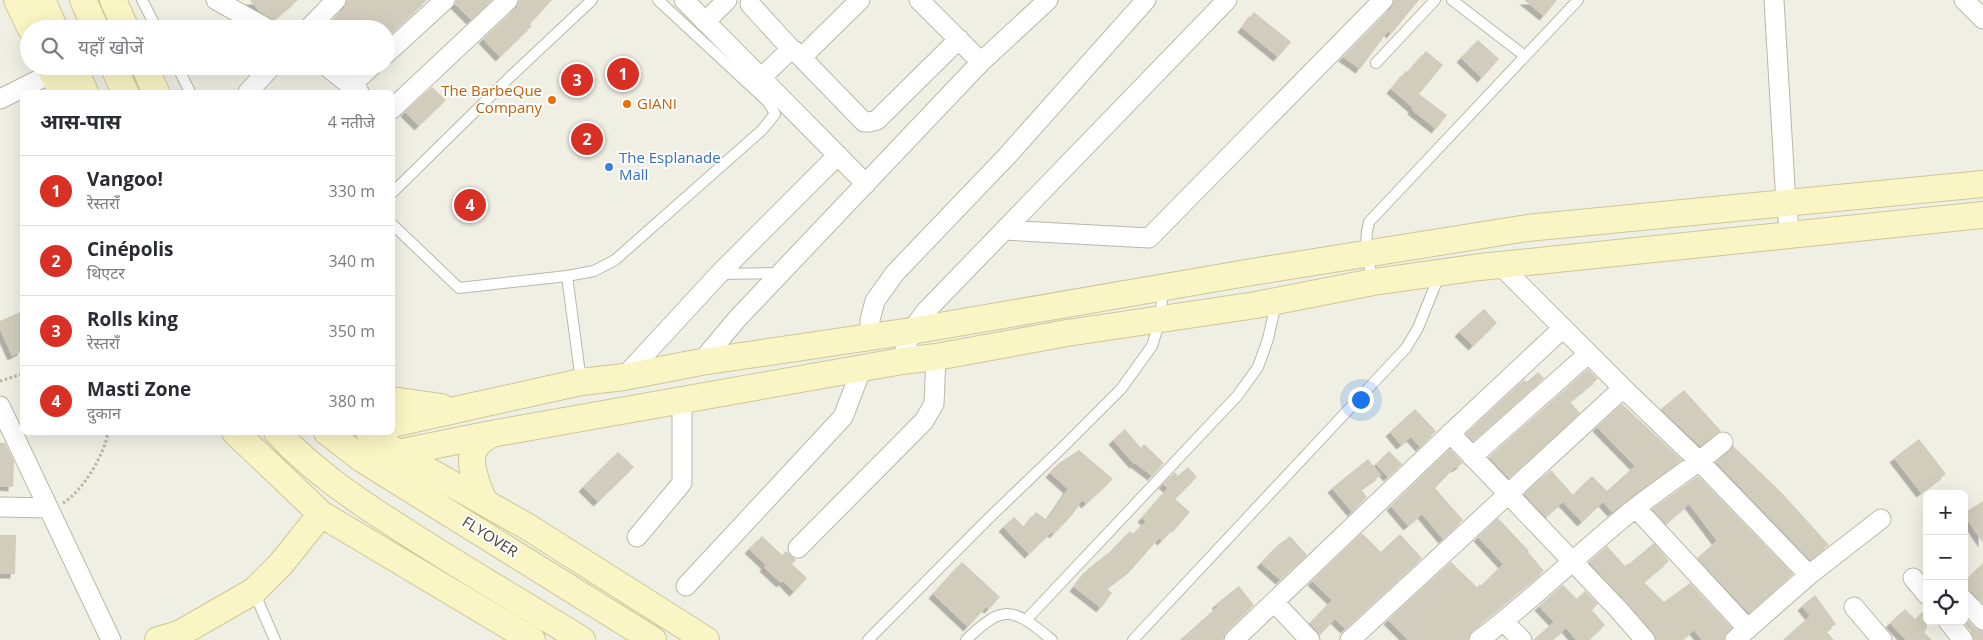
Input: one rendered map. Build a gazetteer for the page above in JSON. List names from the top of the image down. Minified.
{"streets":{"street":["FLYOVER"]},"places":["The BarbeQue Company","GIANI","The Esplanade Mall"],"page":{"search":"यहाँ खोजें","pins":["1","3","2","4"],"heading":["आस-पास","4 नतीजे"],"list":[{"mark":"1","name":"Vangoo!","note":"रेस्तराँ","value":"330 m"},{"mark":"2","name":"Cinépolis","note":"थिएटर","value":"340 m"},{"mark":"3","name":"Rolls king","note":"रेस्तराँ","value":"350 m"},{"mark":"4","name":"Masti Zone","note":"दुकान","value":"380 m"}],"map_buttons":["+","−"]}}
